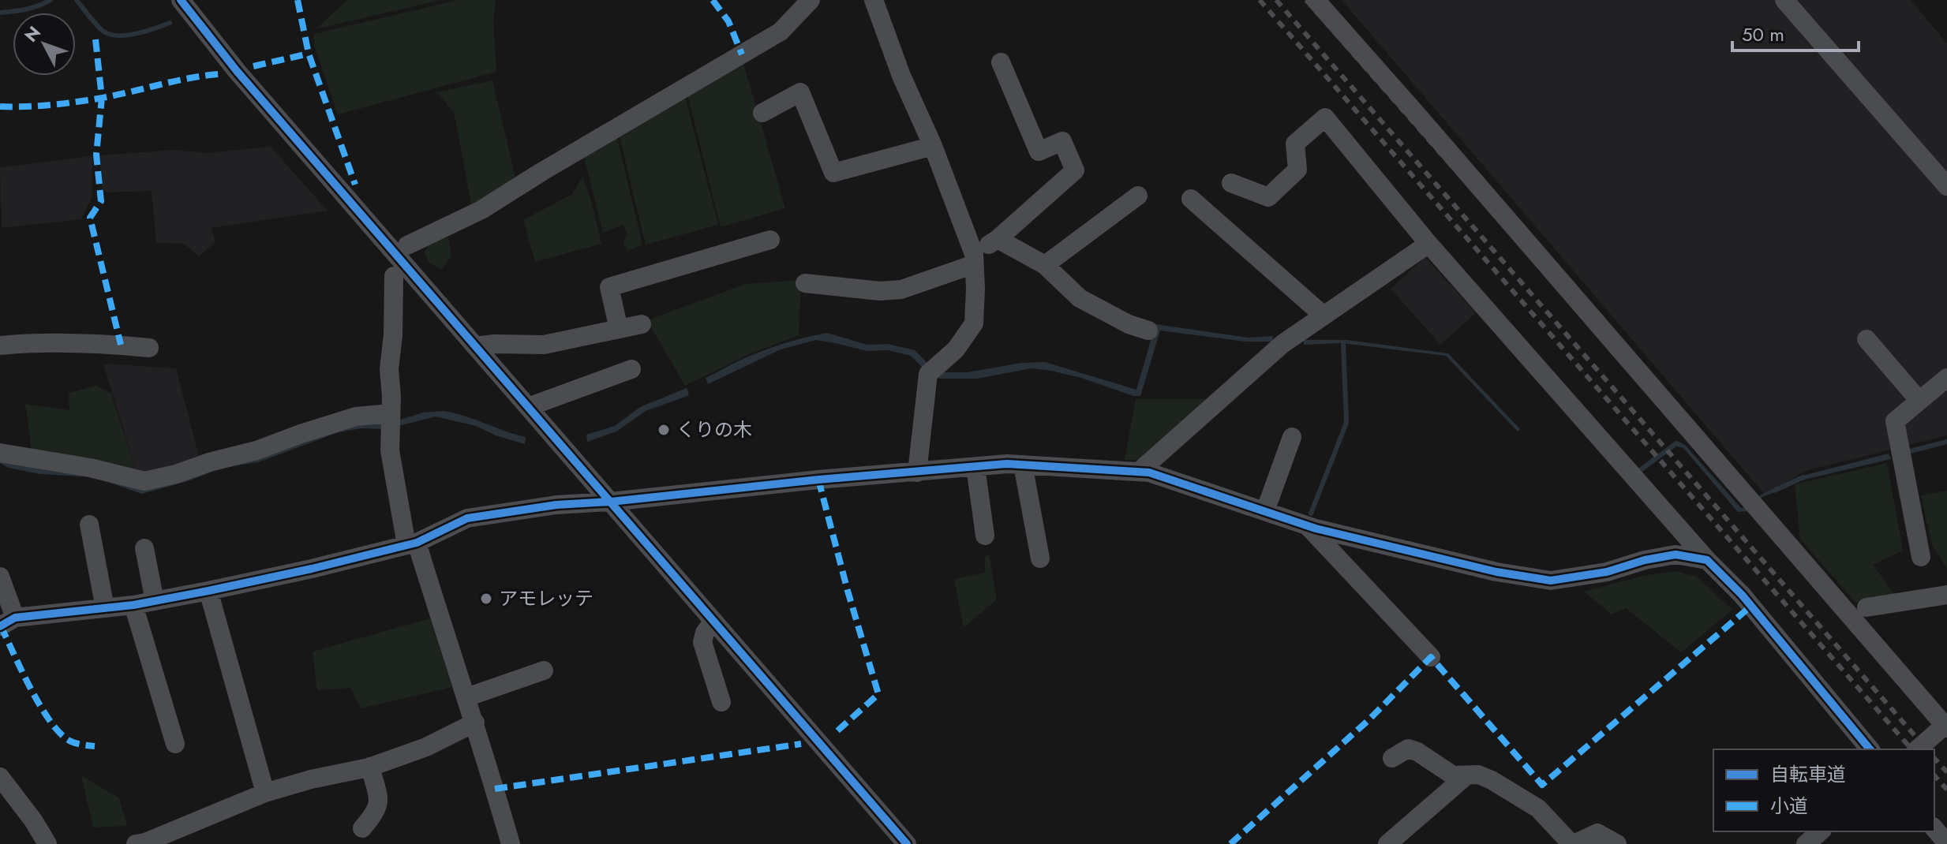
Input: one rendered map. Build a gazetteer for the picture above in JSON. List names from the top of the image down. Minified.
{"places":["くりの木","アモレッテ"],"legend":["自転車道","小道"],"scale_bar":"50 m","north":"top left"}
